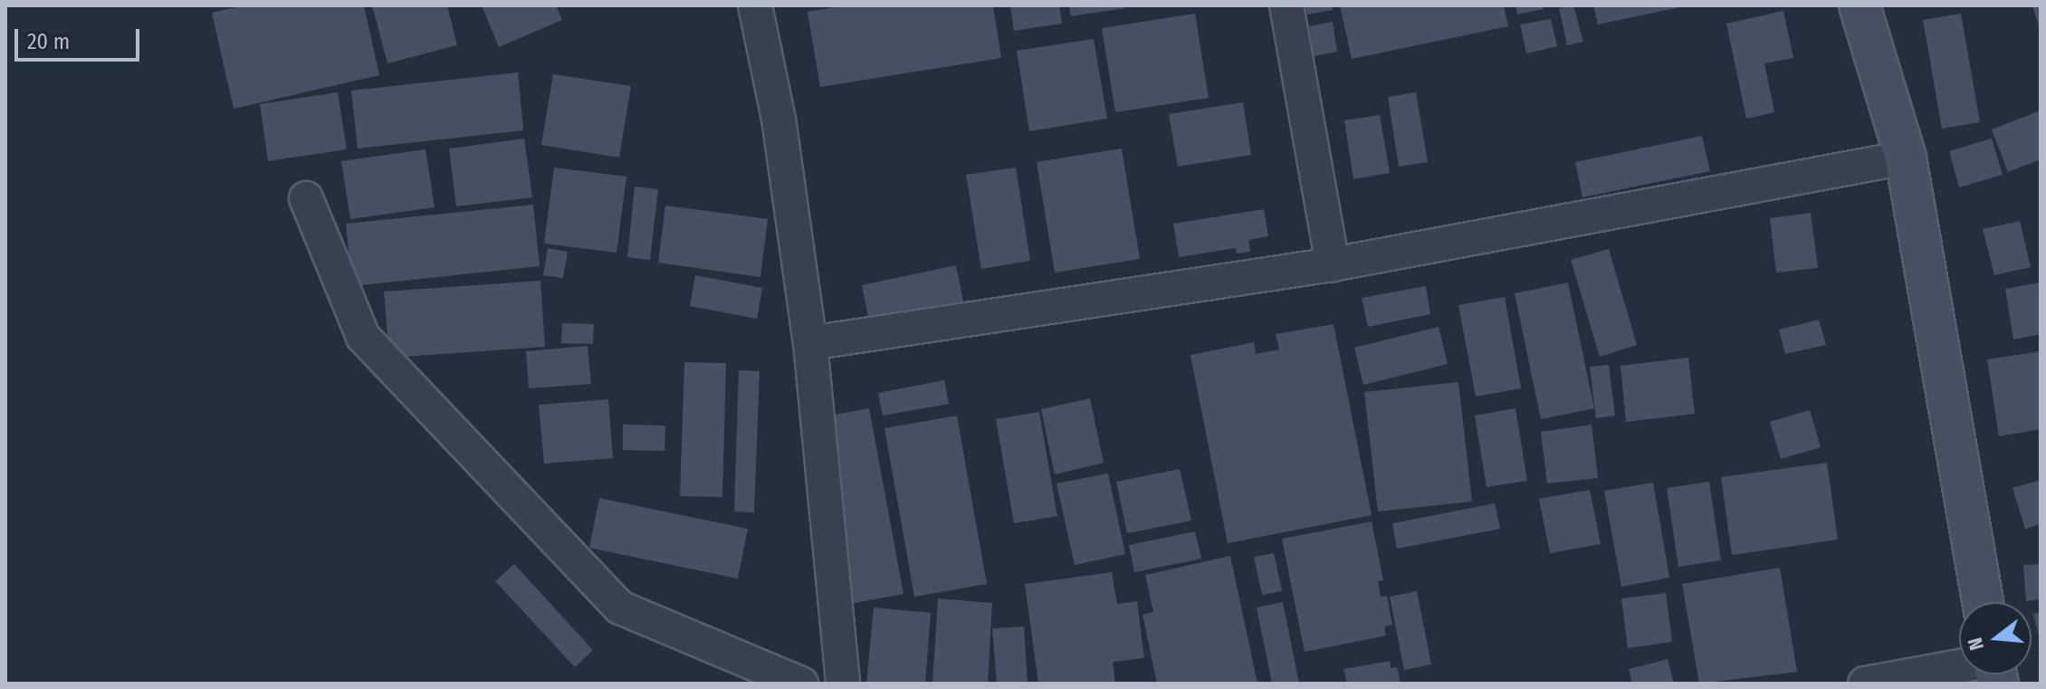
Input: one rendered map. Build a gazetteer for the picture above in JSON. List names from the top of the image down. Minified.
{"scale_bar":"20 m","north":"left"}
